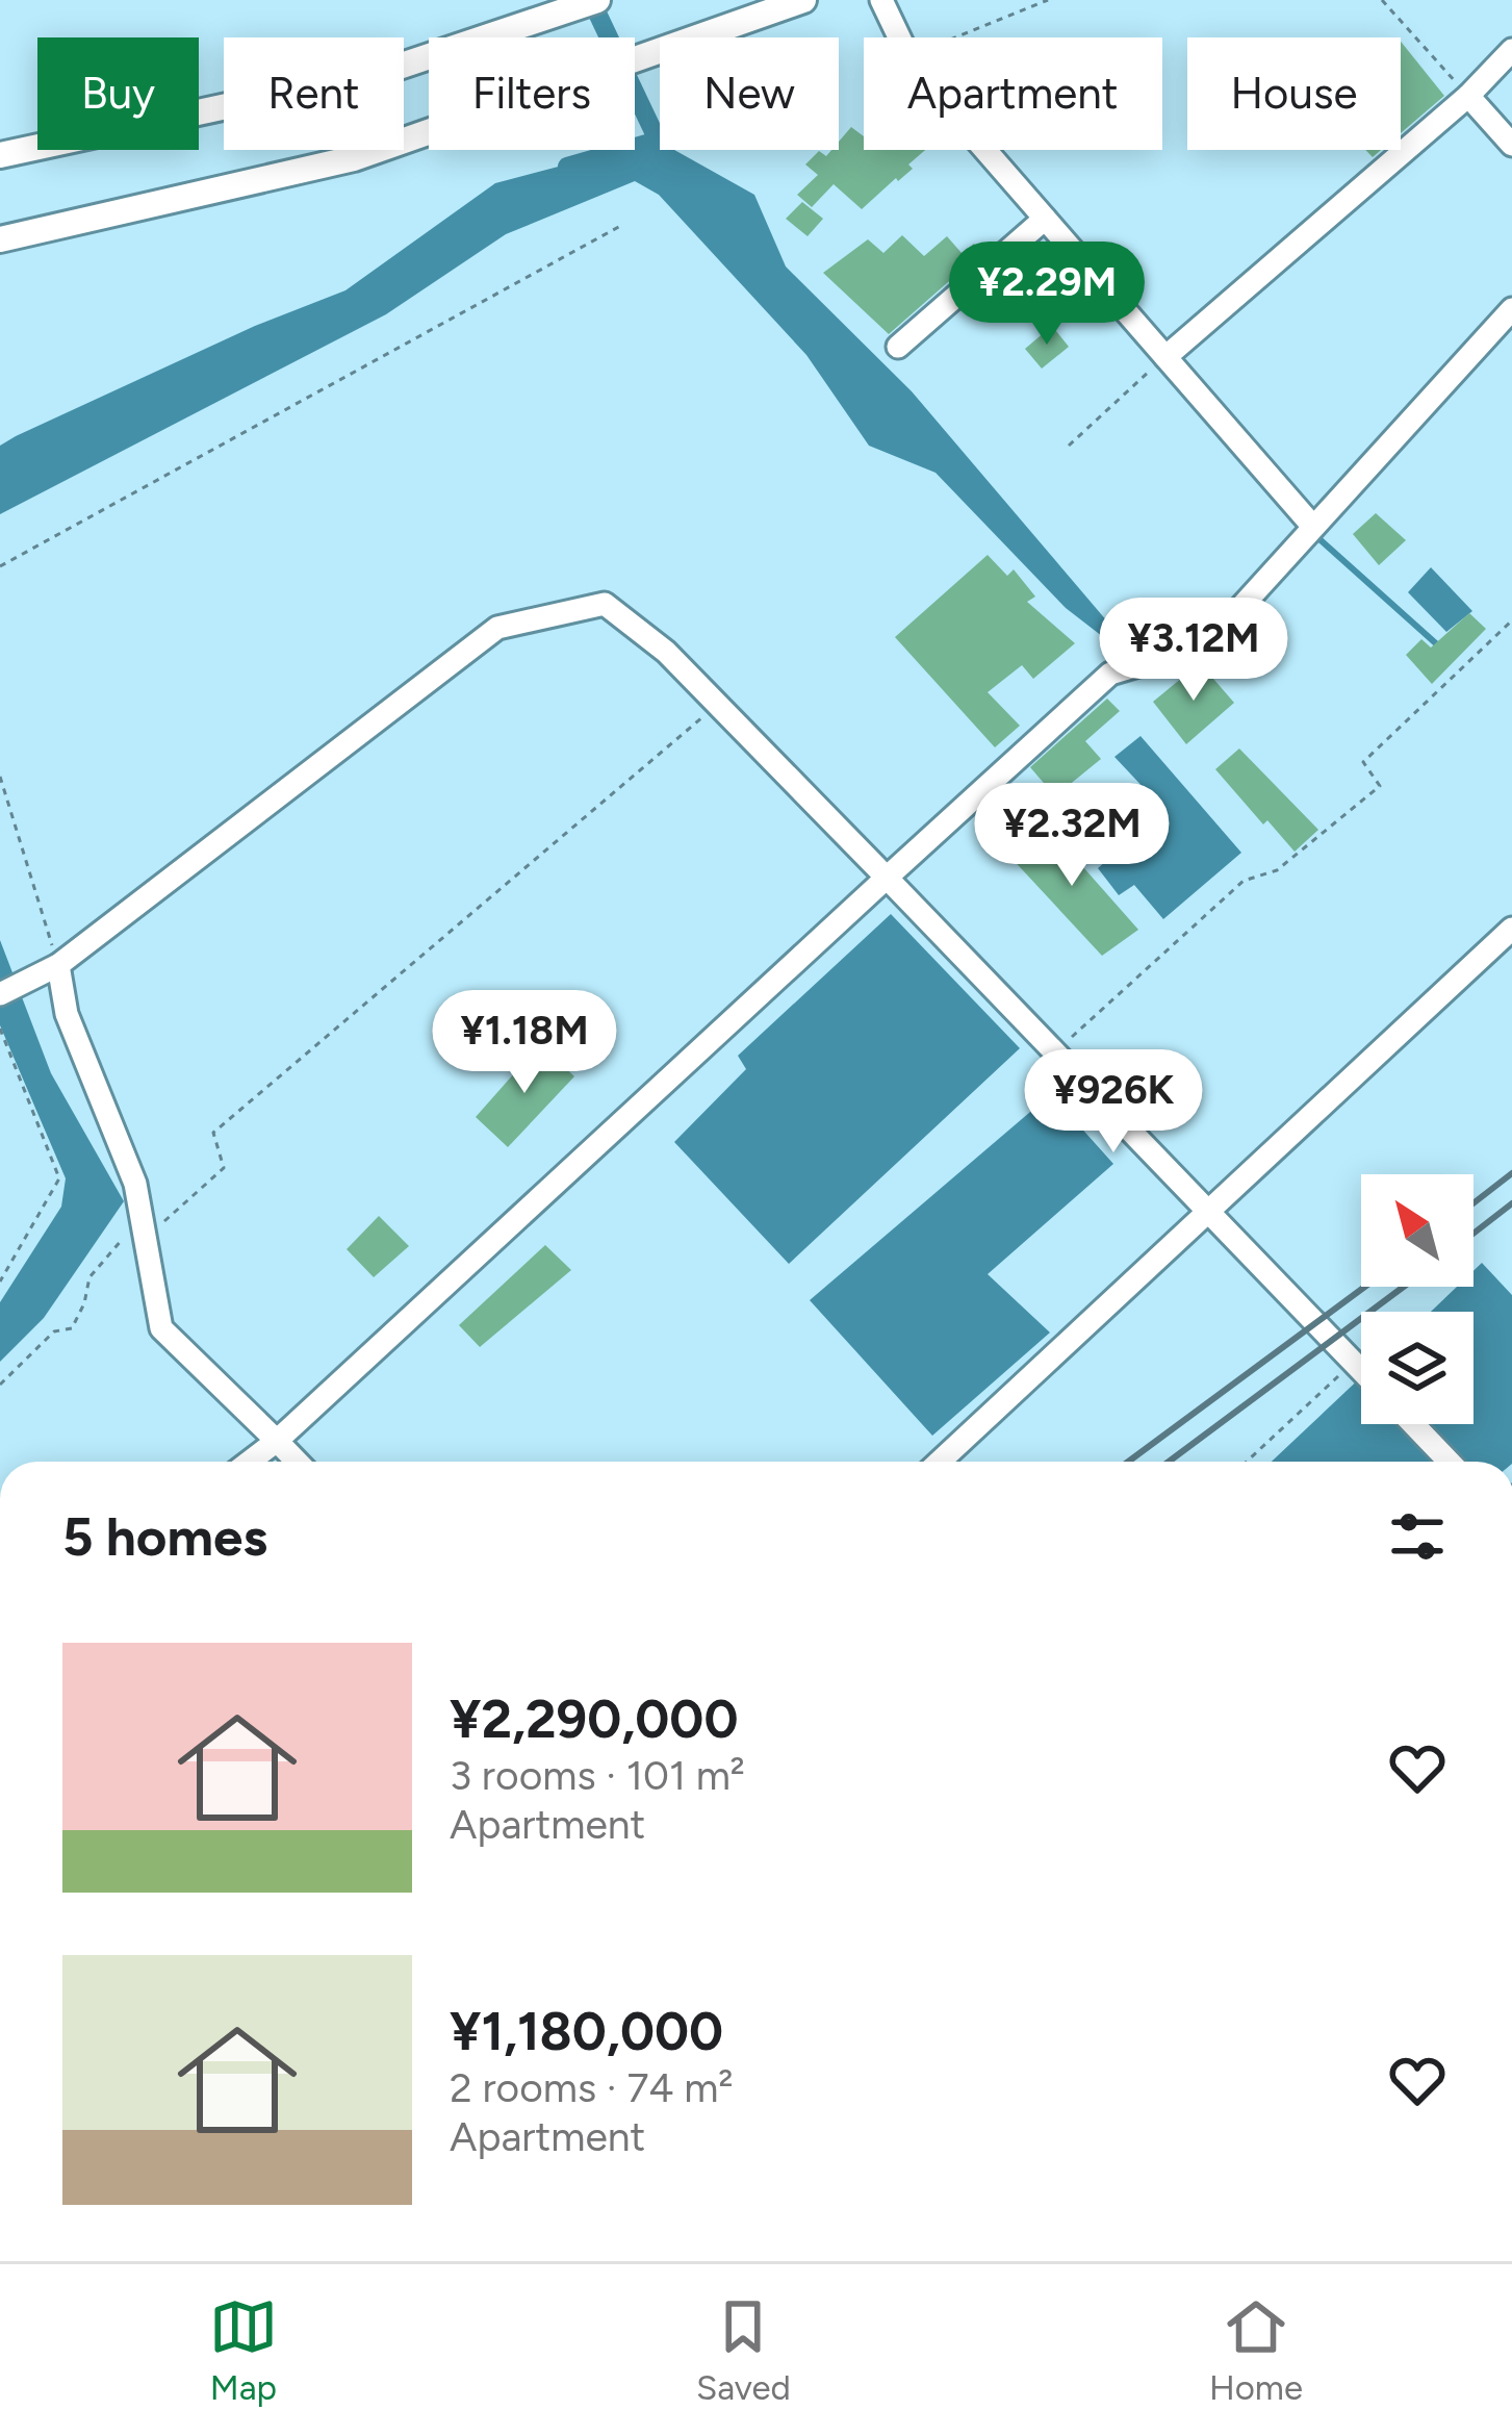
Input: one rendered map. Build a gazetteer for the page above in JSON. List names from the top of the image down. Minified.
{"north":"top left","page":{"chip":["Buy","Rent","Filters","New","Apartment","House"],"price":["¥2.29M","¥3.12M","¥2.32M","¥1.18M","¥926K"],"heading":"5 homes","list":[{"name":"¥2,290,000","note":"3 rooms · 101 m² · Apartment"},{"name":"¥1,180,000","note":"2 rooms · 74 m² · Apartment"}],"tabs":["Map","Saved","Home"]}}
